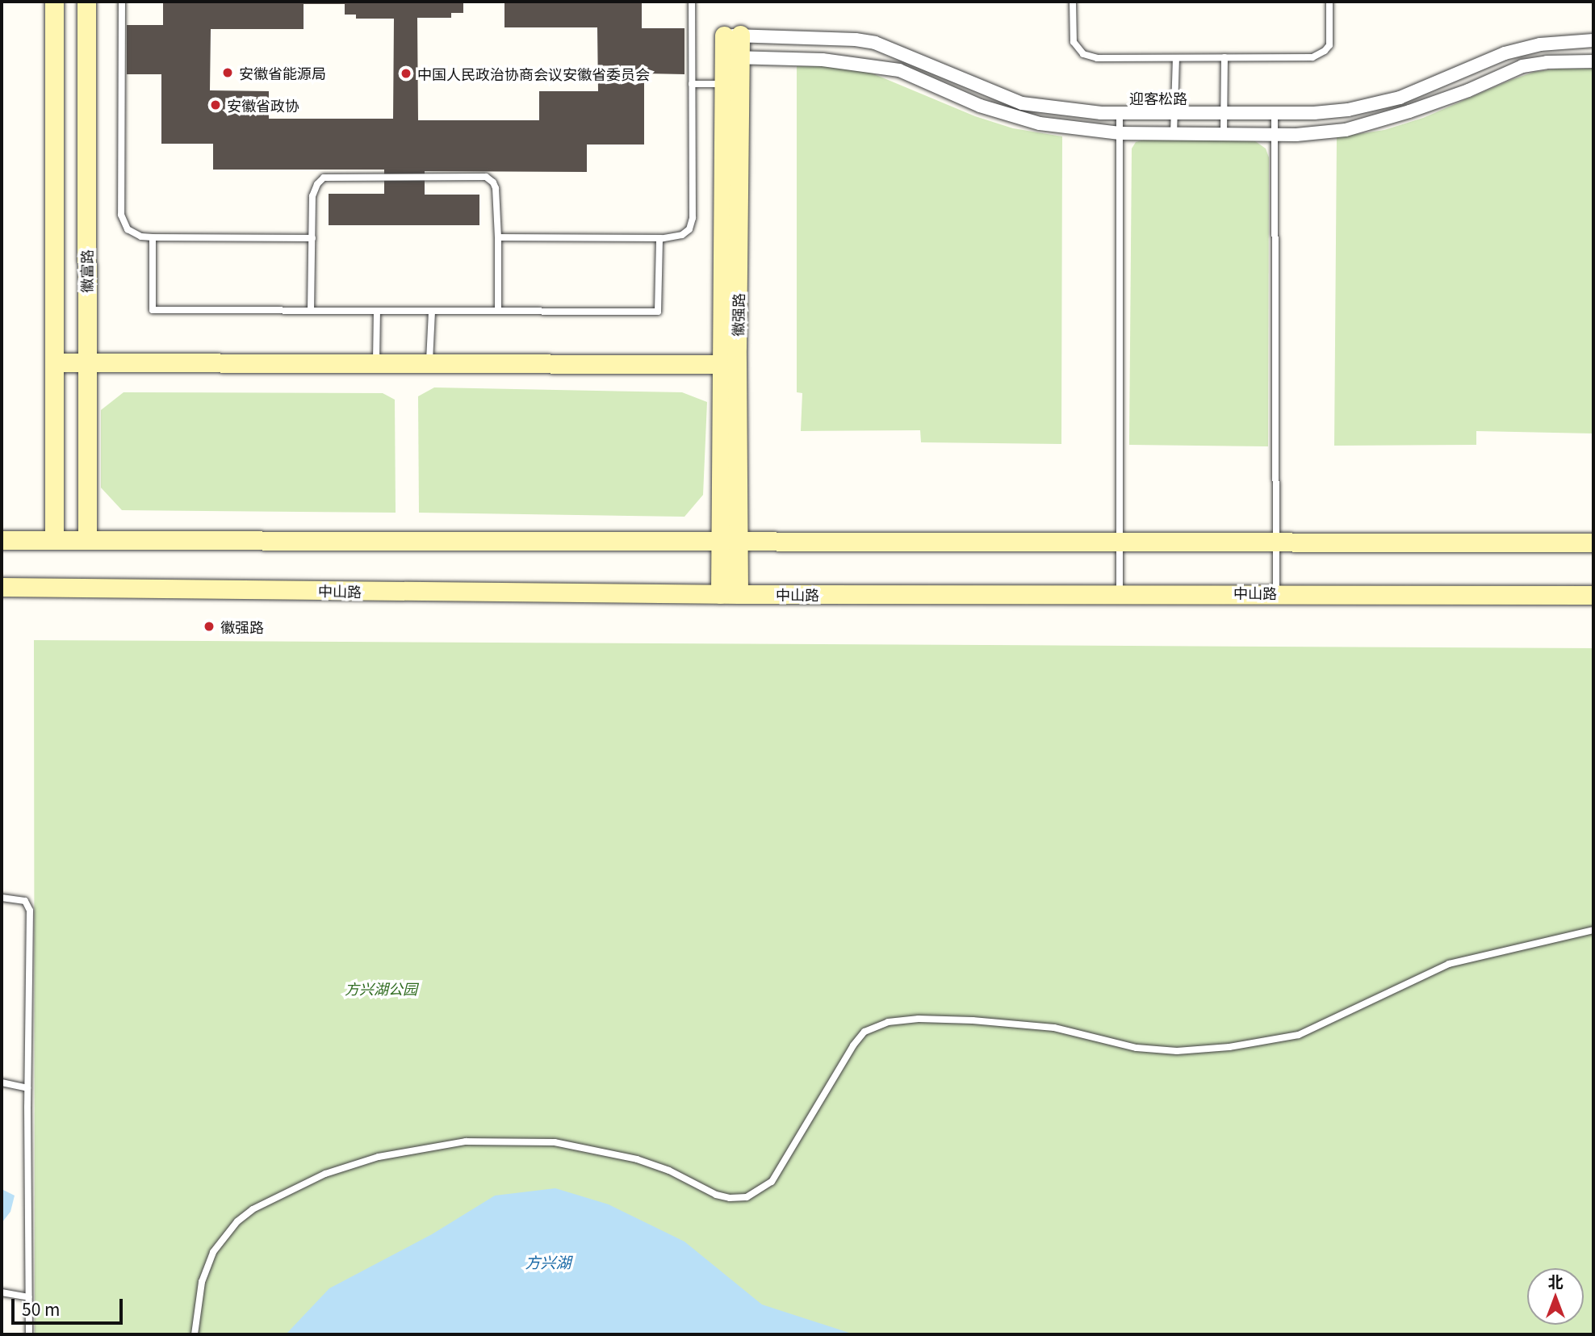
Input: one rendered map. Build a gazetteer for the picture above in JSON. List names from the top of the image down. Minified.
{"streets":{"main road":["徽富路","徽强路","中山路"],"street":["迎客松路"]},"crossings":[["迎客松路","徽强路"],["徽强路","中山路"]],"water":["方兴湖"],"parks":["方兴湖公园"],"places":["安徽省能源局","中国人民政治协商会议安徽省委员会","安徽省政协","徽强路"],"scale_bar":"50 m","north":"top"}
